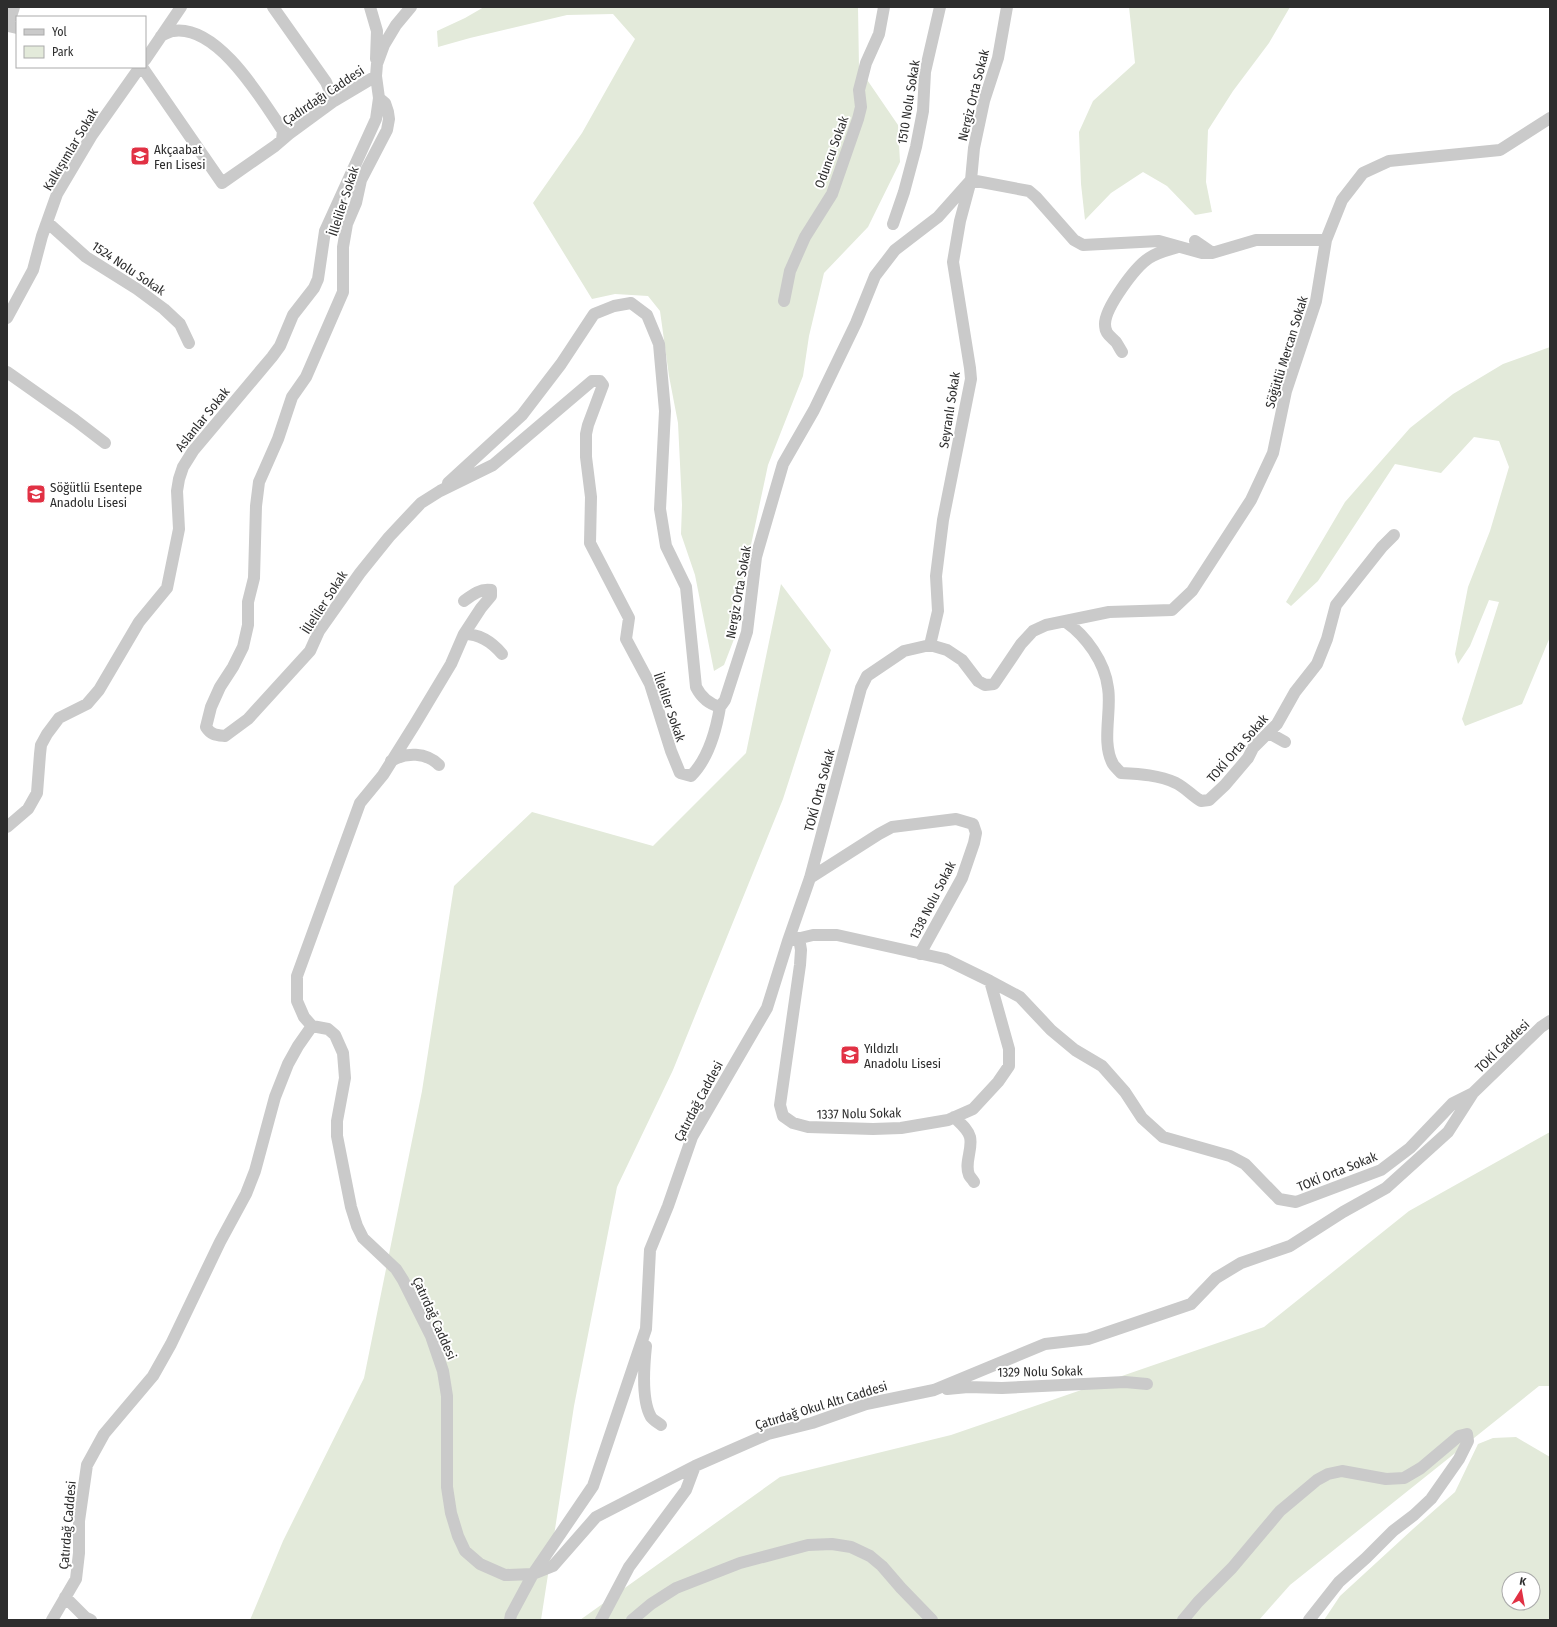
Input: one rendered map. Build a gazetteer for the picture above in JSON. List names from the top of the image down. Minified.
{"streets":{"street":["Çadırdağı Caddesi","Nergiz Orta Sokak","1510 Nolu Sokak","Kalkışımlar Sokak","Oduncu Sokak","İlleliler Sokak","1524 Nolu Sokak","Söğütlü Mercan Sokak","Seyranlı Sokak","Aslanlar Sokak","TOKİ Orta Sokak","1338 Nolu Sokak","TOKİ Caddesi","Çatırdağ Caddesi","1337 Nolu Sokak","1329 Nolu Sokak","Çatırdağ Okul Altı Caddesi"]},"crossings":[["Çadırdağı Caddesi","Aslanlar Sokak"],["Nergiz Orta Sokak","İlleliler Sokak"],["Nergiz Orta Sokak","Seyranlı Sokak"],["Kalkışımlar Sokak","1524 Nolu Sokak"],["İlleliler Sokak","Aslanlar Sokak"],["Söğütlü Mercan Sokak","TOKİ Orta Sokak"],["Seyranlı Sokak","TOKİ Orta Sokak"],["TOKİ Orta Sokak","1338 Nolu Sokak"],["TOKİ Orta Sokak","TOKİ Caddesi"],["TOKİ Orta Sokak","Çatırdağ Caddesi"],["TOKİ Orta Sokak","1337 Nolu Sokak"],["TOKİ Orta Sokak","Çatırdağ Okul Altı Caddesi"],["TOKİ Caddesi","Çatırdağ Okul Altı Caddesi"],["Çatırdağ Caddesi","1337 Nolu Sokak"],["Çatırdağ Caddesi","Çatırdağ Okul Altı Caddesi"],["1329 Nolu Sokak","Çatırdağ Okul Altı Caddesi"]],"places":{"school or university":["Akçaabat Fen Lisesi","Söğütlü Esentepe Anadolu Lisesi","Yıldızlı Anadolu Lisesi"]},"legend":["Yol","Park"],"north":"top"}
